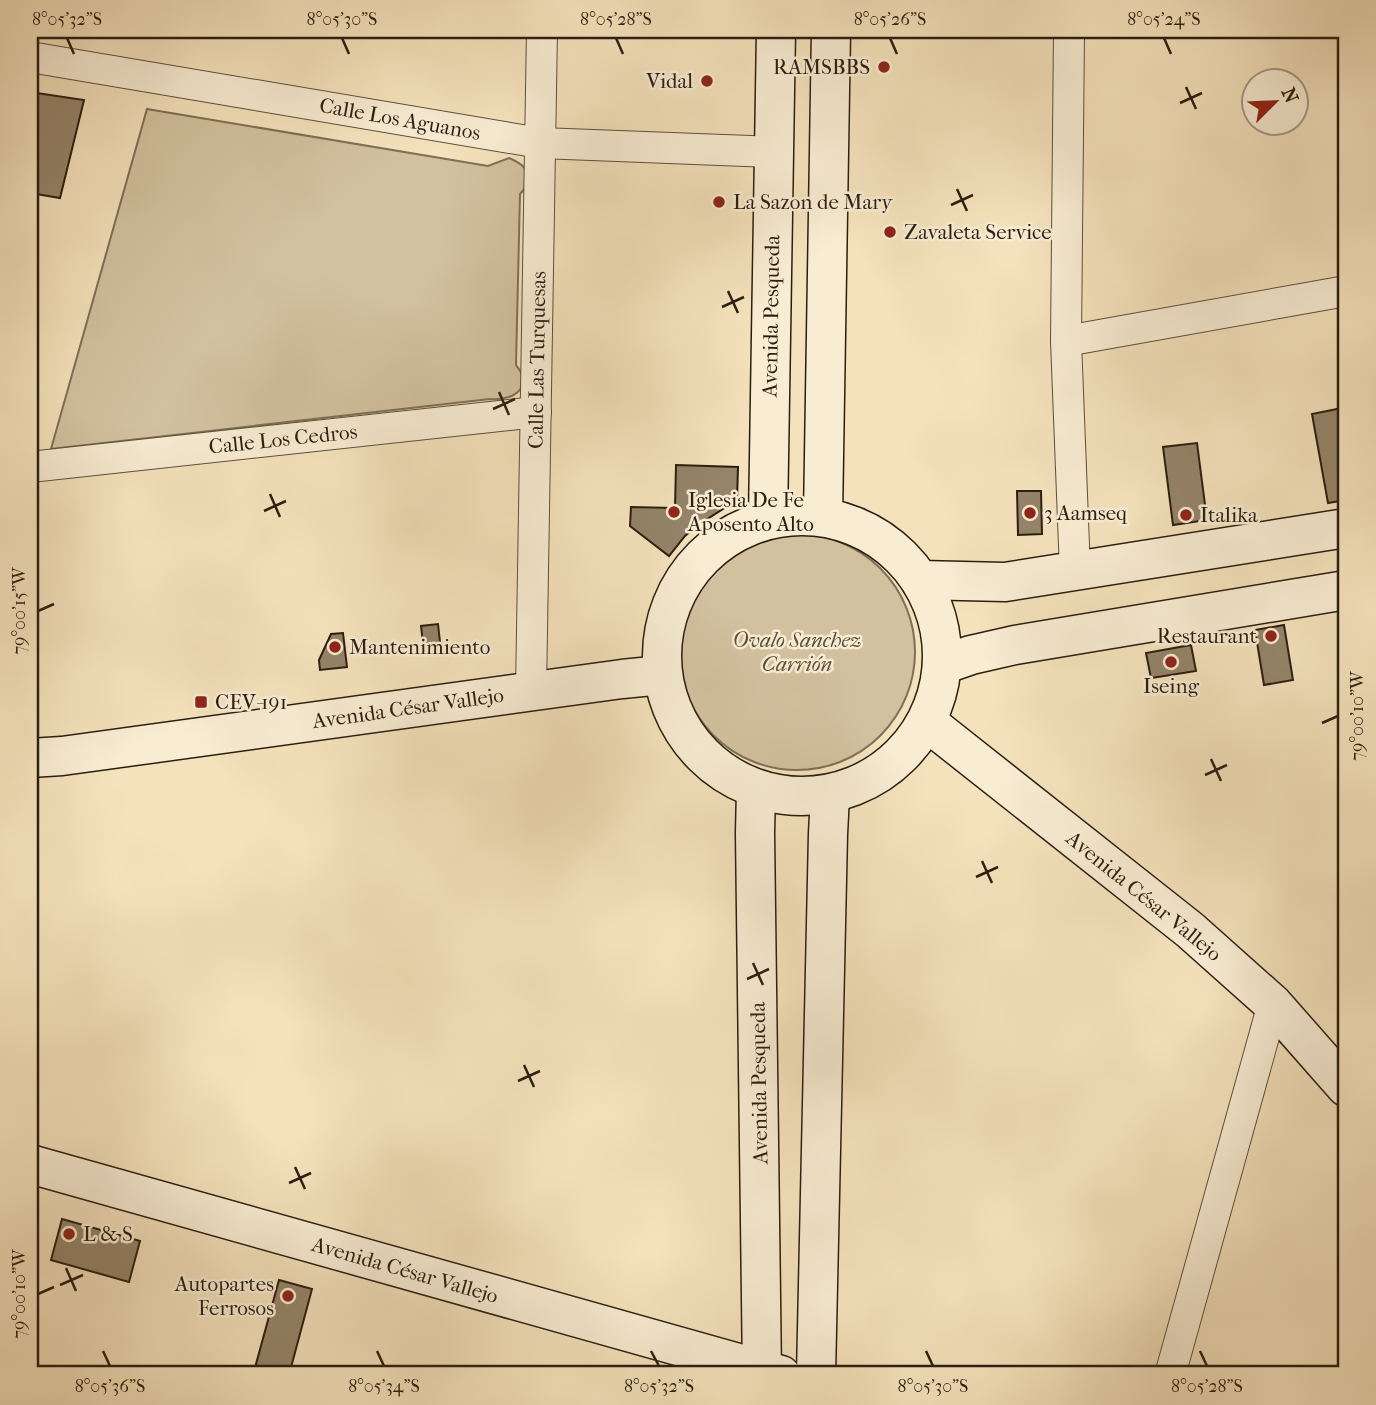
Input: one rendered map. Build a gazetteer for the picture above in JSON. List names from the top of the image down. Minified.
{"streets":{"main road":["Avenida Pesqueda","Avenida César Vallejo"],"street":["Calle Los Aguanos","Calle Las Turquesas","Calle Los Cedros"]},"crossings":[["Calle Los Aguanos","Avenida Pesqueda"],["Calle Los Aguanos","Calle Las Turquesas"],["Avenida Pesqueda","Avenida César Vallejo"],["Calle Las Turquesas","Calle Los Cedros"],["Calle Las Turquesas","Avenida César Vallejo"]],"parks":["Ovalo Sanchez Carrión"],"places":{"other":["RAMSBBS","Vidal","La Sazon de Mary","Zavaleta Service","Iglesia De Fe Aposento Alto","3 Aamseq","Italika","Restaurant","Mantenimiento","Iseing","L & S","Autopartes Ferrosos"],"transit":["CEV-191"]},"north":"top right","coordinates":["8°05'32\"S","8°05'30\"S","8°05'28\"S","8°05'26\"S","8°05'24\"S","79°00'15\"W","79°00'10\"W","8°05'36\"S","8°05'34\"S"]}
